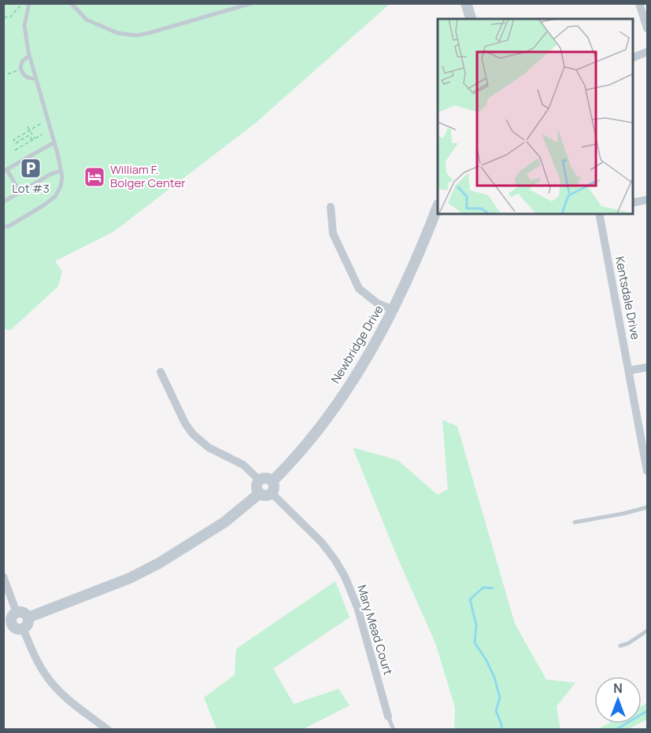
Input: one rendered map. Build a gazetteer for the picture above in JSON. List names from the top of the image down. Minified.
{"streets":{"street":["Kentsdale Drive","Newbridge Drive","Mary Mead Court"]},"crossings":[["Newbridge Drive","Mary Mead Court"]],"places":{"parking":["Lot #3"],"hotel":["William F. Bolger Center"]},"north":"top"}
